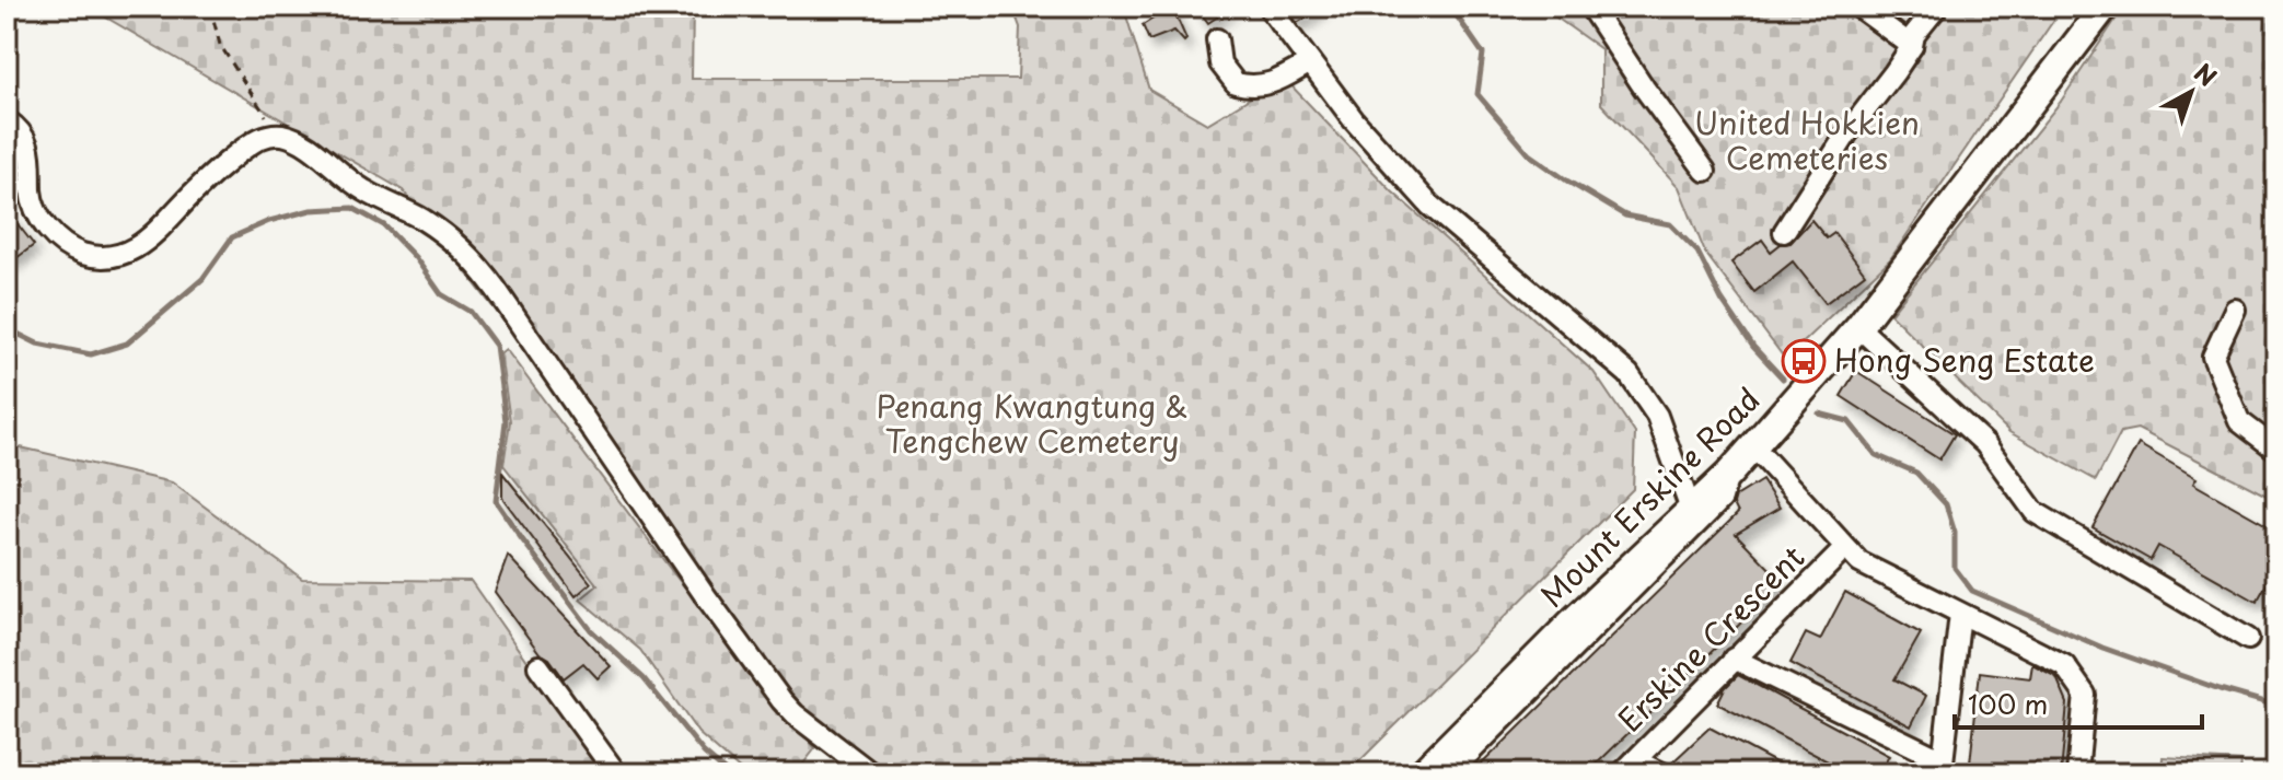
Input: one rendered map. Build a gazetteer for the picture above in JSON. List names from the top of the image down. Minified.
{"streets":{"main road":["Mount Erskine Road"],"street":["Erskine Crescent"]},"parks":["United Hokkien Cemeteries","Penang Kwangtung & Tengchew Cemetery"],"places":{"bus stop":["Hong Seng Estate"]},"scale_bar":"100 m","north":"top right"}
